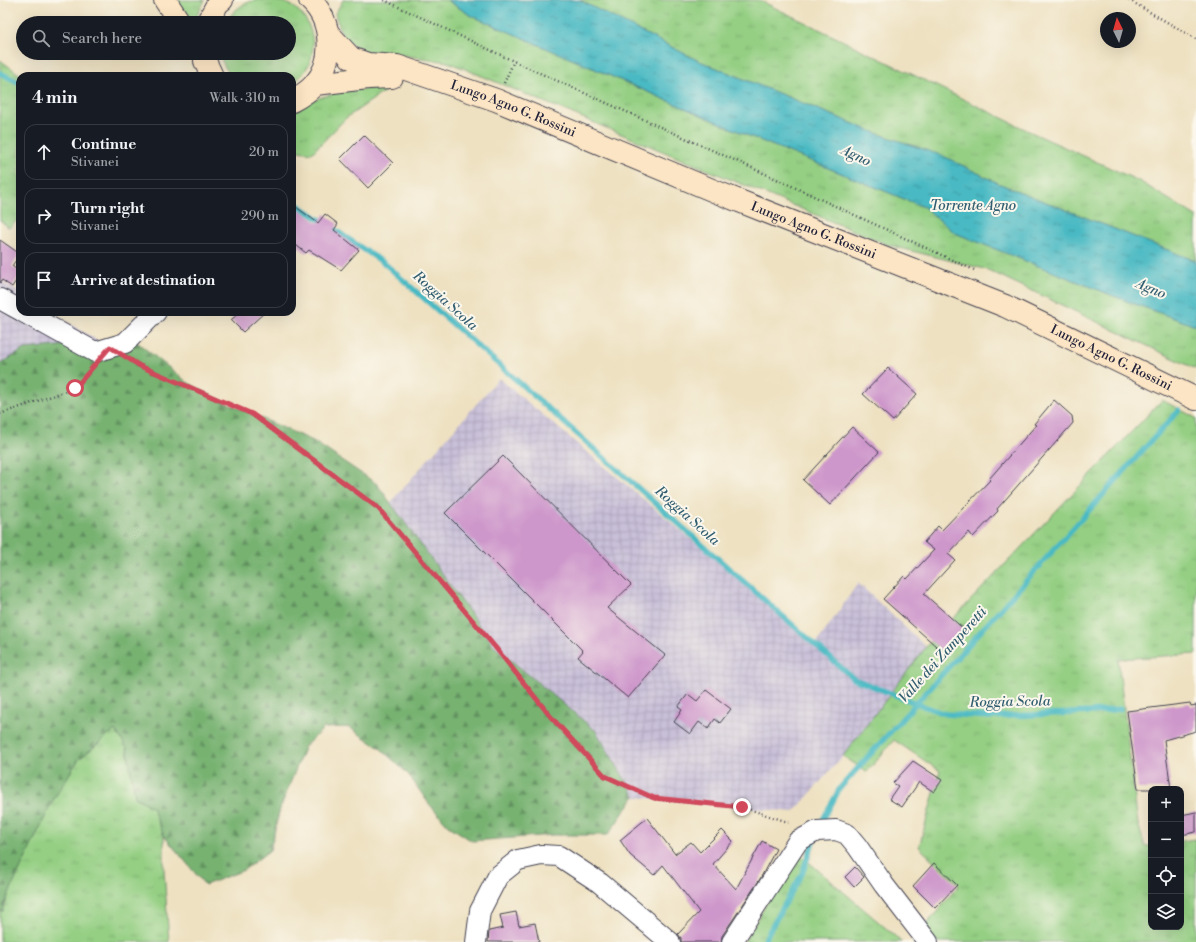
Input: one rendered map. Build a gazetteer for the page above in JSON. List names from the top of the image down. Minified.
{"streets":{"main road":["Lungo Agno G. Rossini"]},"water":["Agno","Torrente Agno","Roggia Scola","Valle dei Zamperetti"],"north":"top","page":{"search":"Search here","heading":["4 min","Walk · 310 m"],"list":[["Continue","Stivanei","20 m"],["Turn right","Stivanei","290 m"],"Arrive at destination"],"map_buttons":["+","−"]}}
